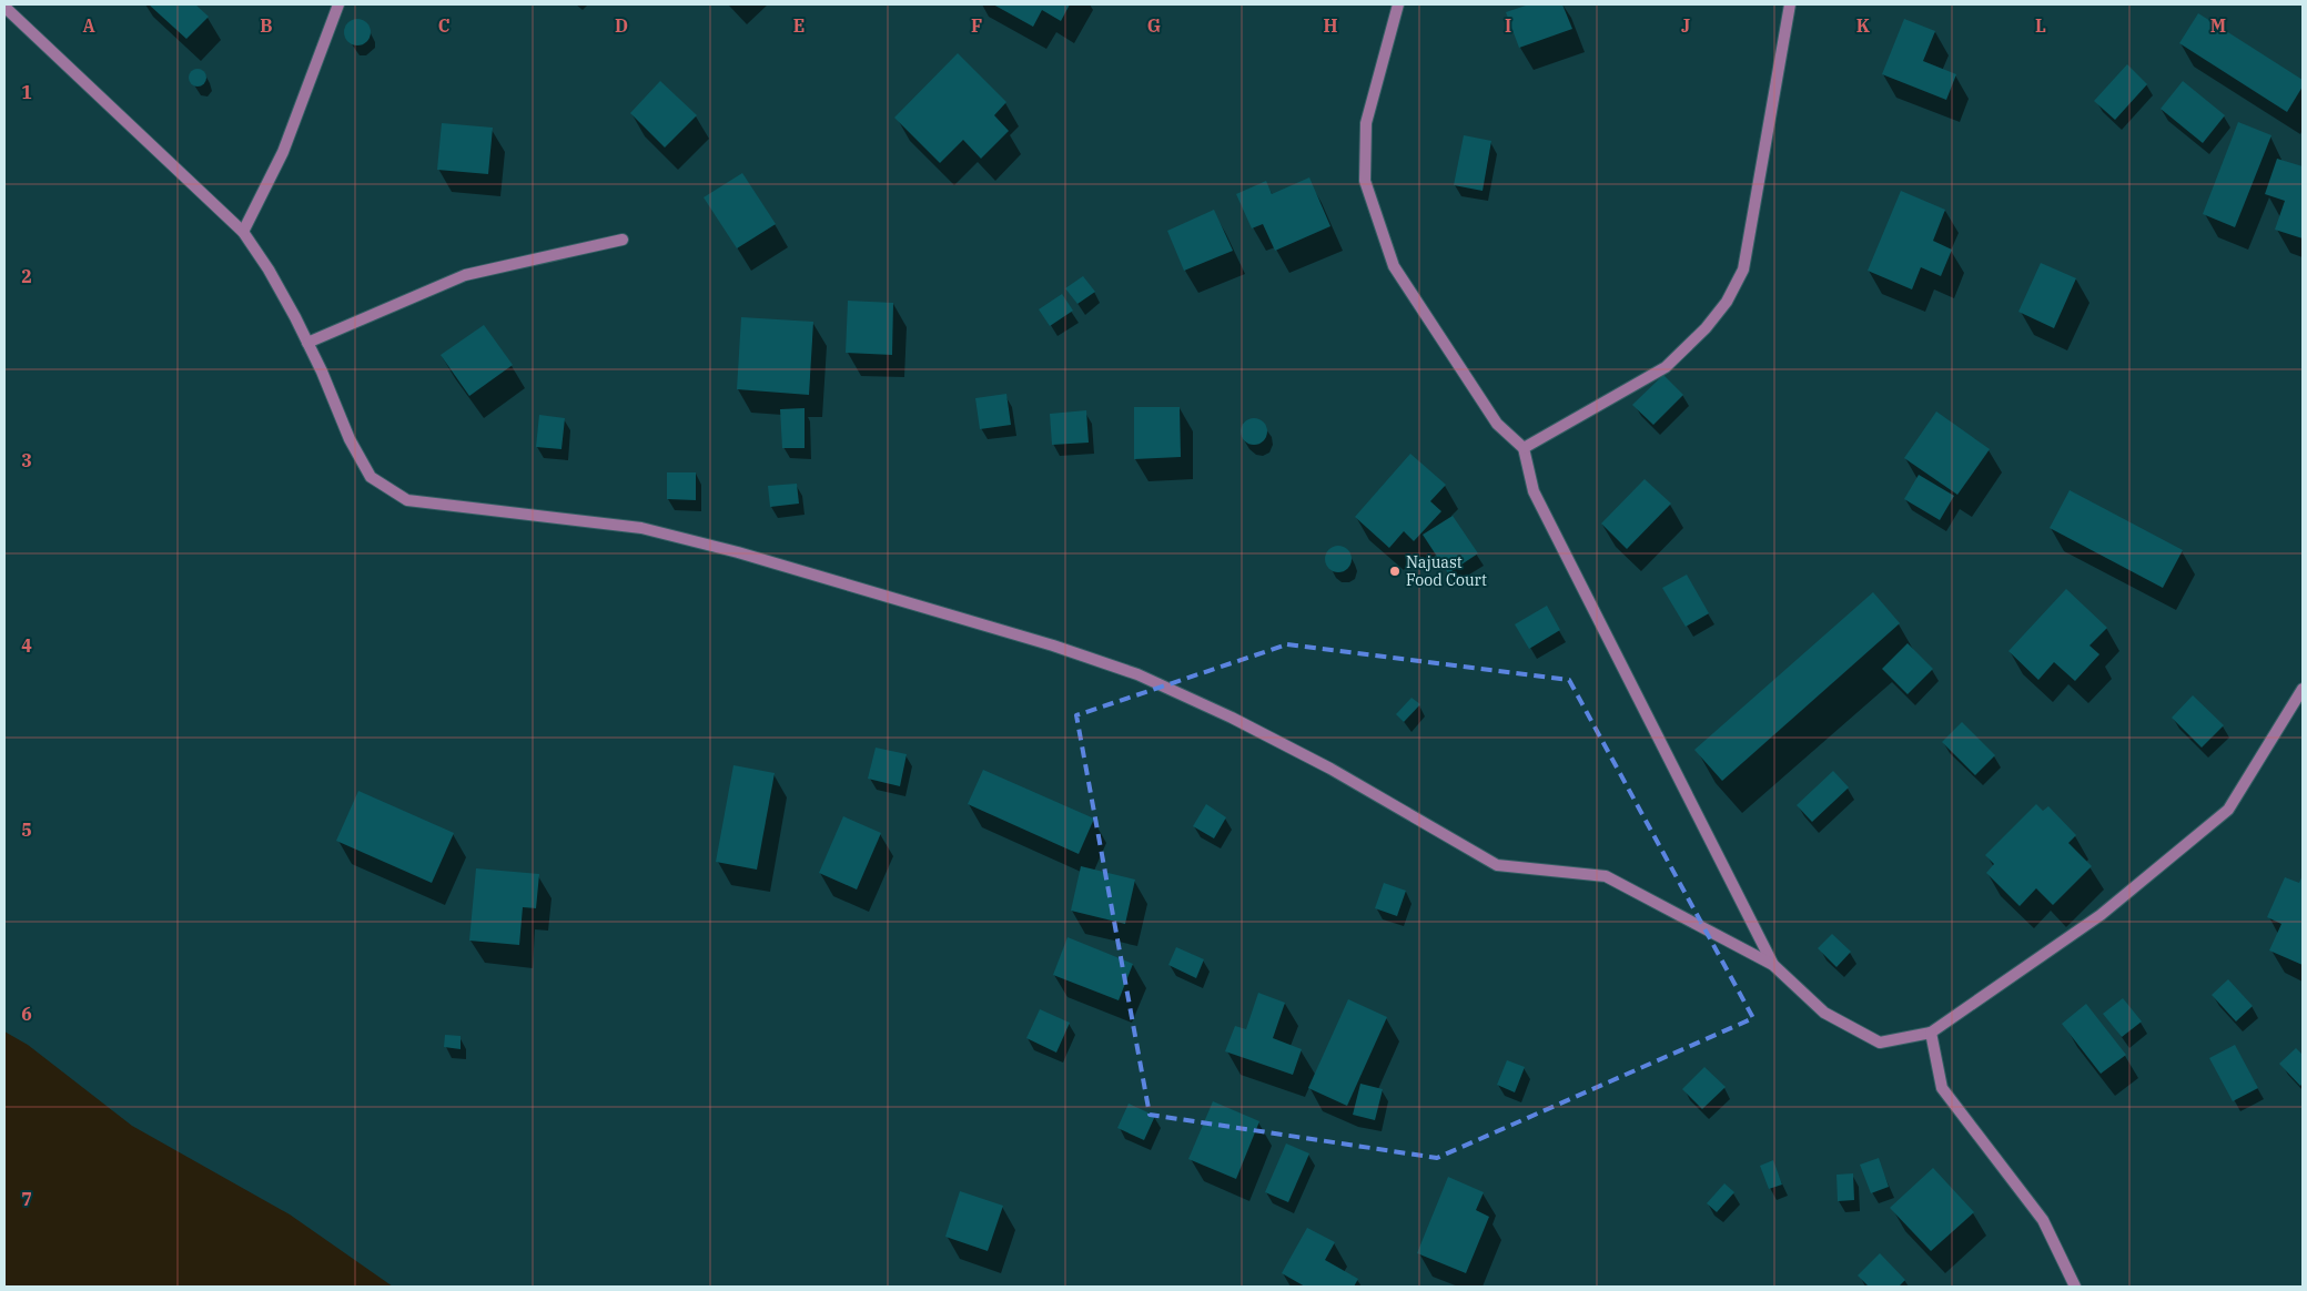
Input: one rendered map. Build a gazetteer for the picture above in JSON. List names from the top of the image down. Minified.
{"places":["Najuast Food Court"],"grid":{"columns":["A","B","C","D","E","F","G","H","I","J","K","L","M"],"rows":["1","2","3","4","5","6","7"]}}
